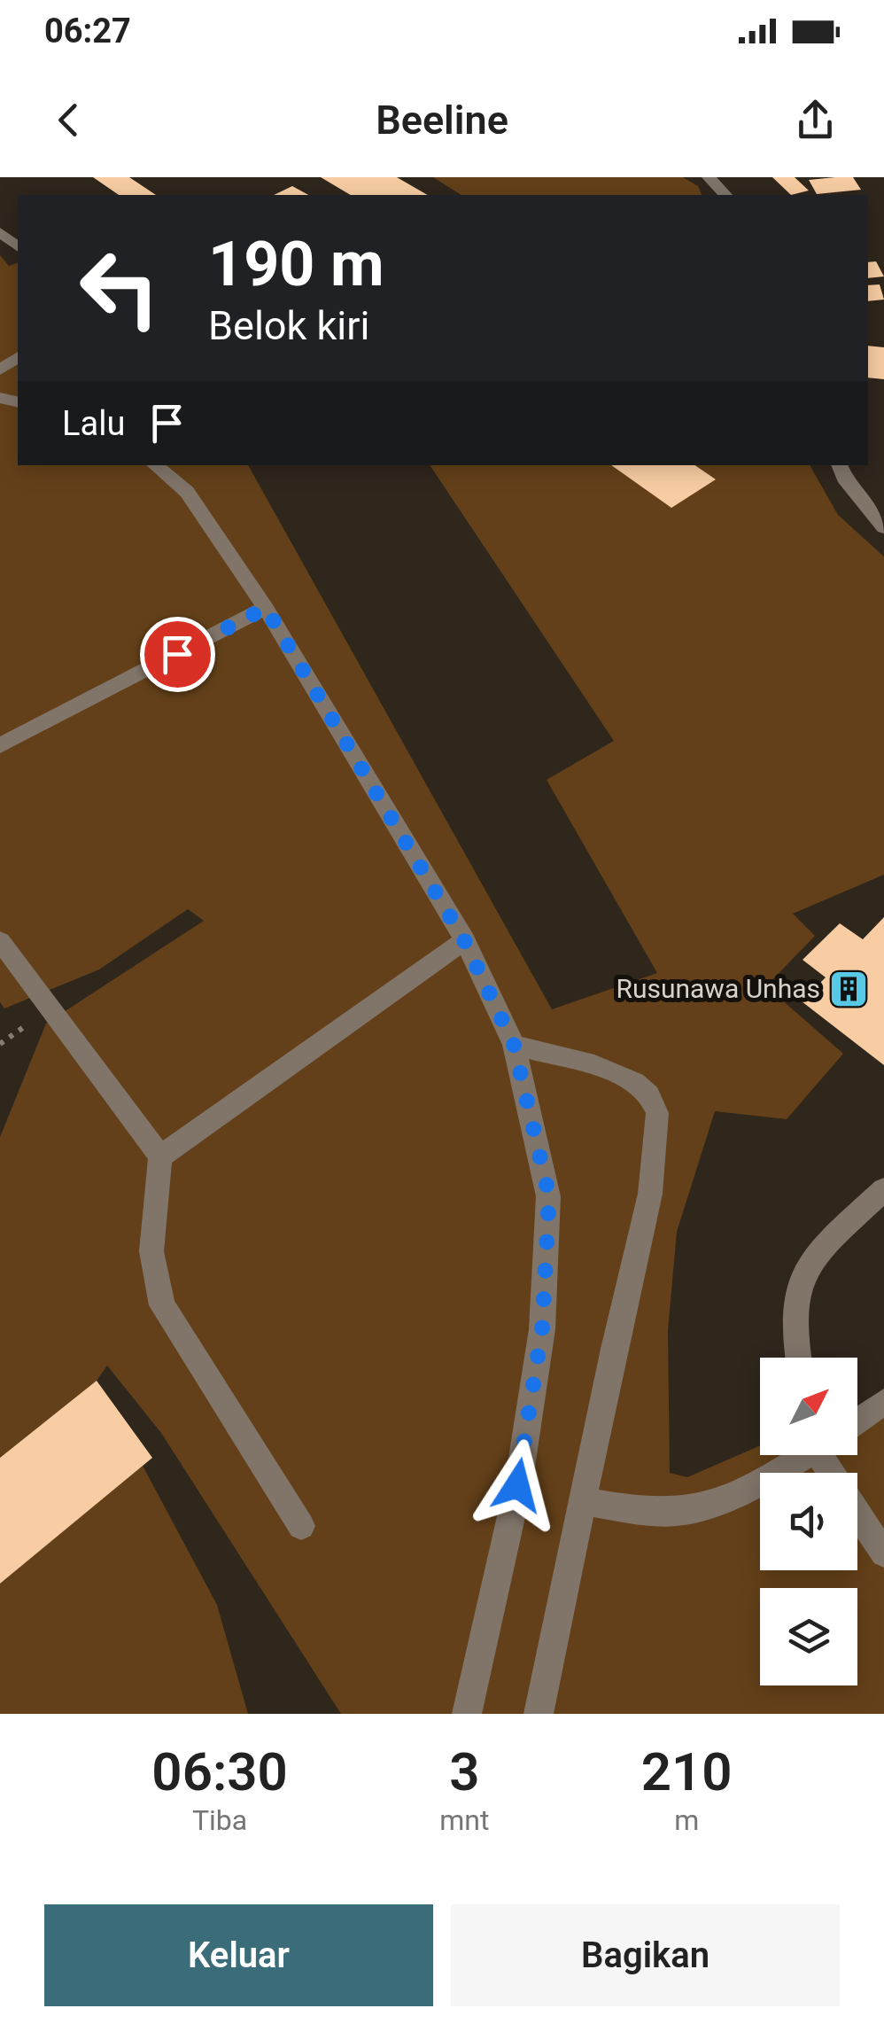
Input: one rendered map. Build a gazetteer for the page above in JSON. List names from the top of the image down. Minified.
{"places":{"building":["Rusunawa Unhas"]},"north":"top right","page":{"status":"06:27","header":"Beeline","turn":["190 m","Belok kiri"],"then":"Lalu","eta":["06:30","Tiba","3","mnt","210","m"],"buttons":["Keluar","Bagikan"]}}
